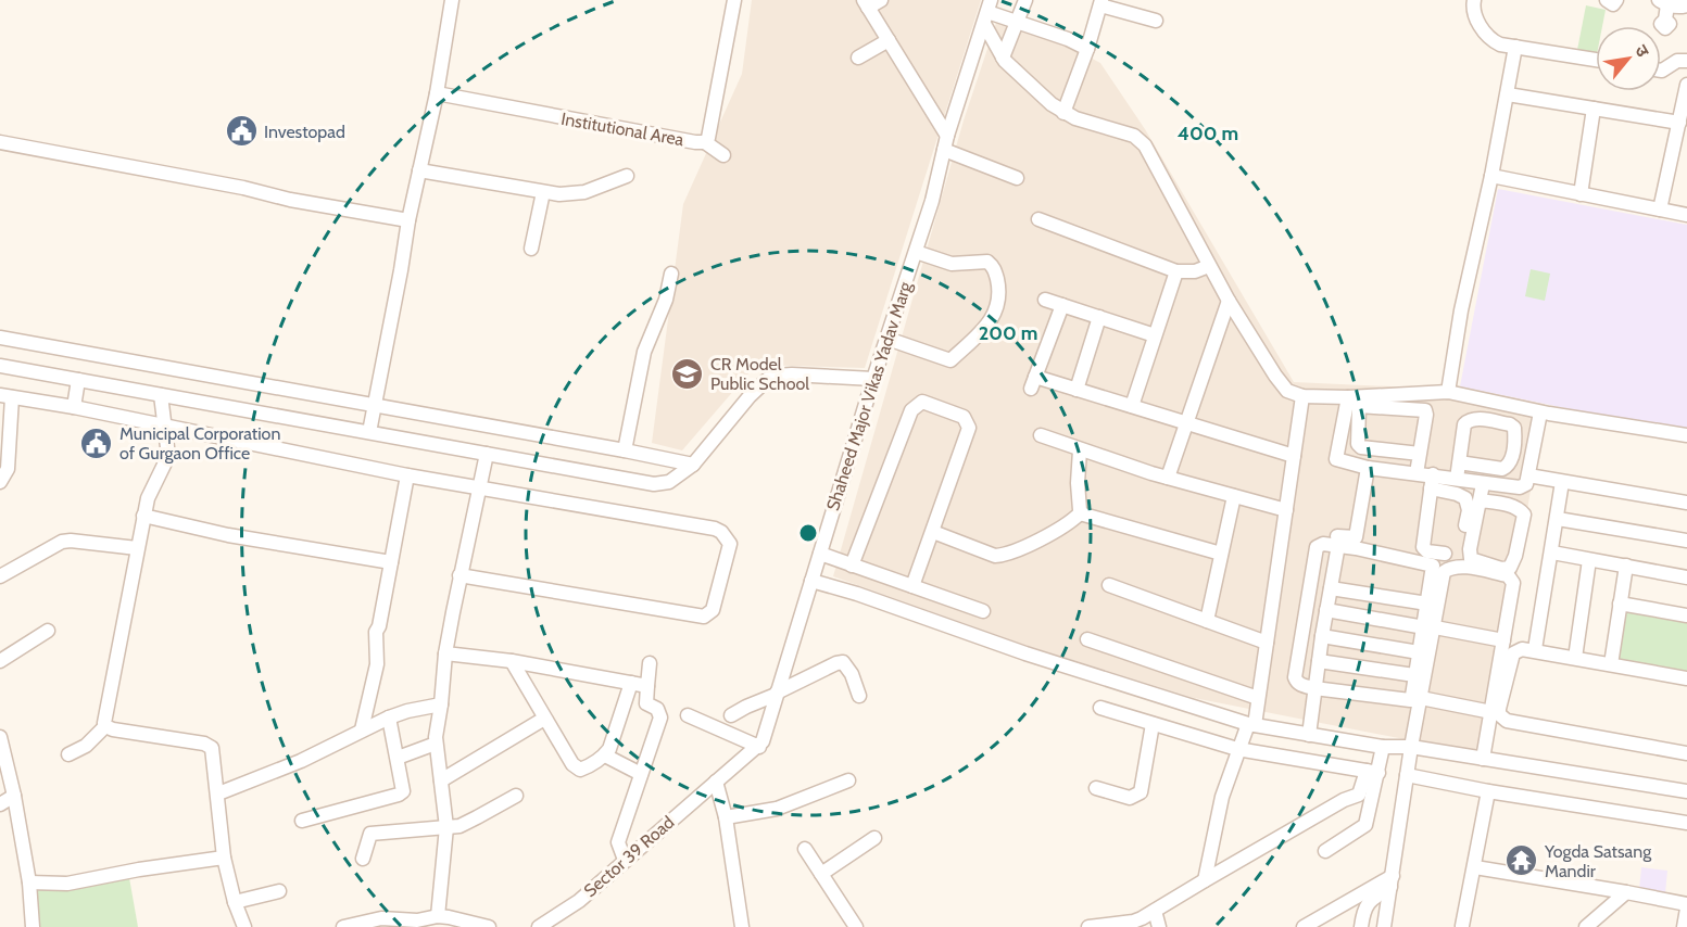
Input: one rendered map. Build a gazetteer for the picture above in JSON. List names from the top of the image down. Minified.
{"streets":{"street":["Institutional Area","Shaheed Major Vikas Yadav Marg","Sector 39 Road"]},"places":{"public building":["Investopad","Municipal Corporation of Gurgaon Office"],"school or university":["CR Model Public School"],"temple":["Yogda Satsang Mandir"]},"north":"top right","rings":["400 m","200 m"]}
